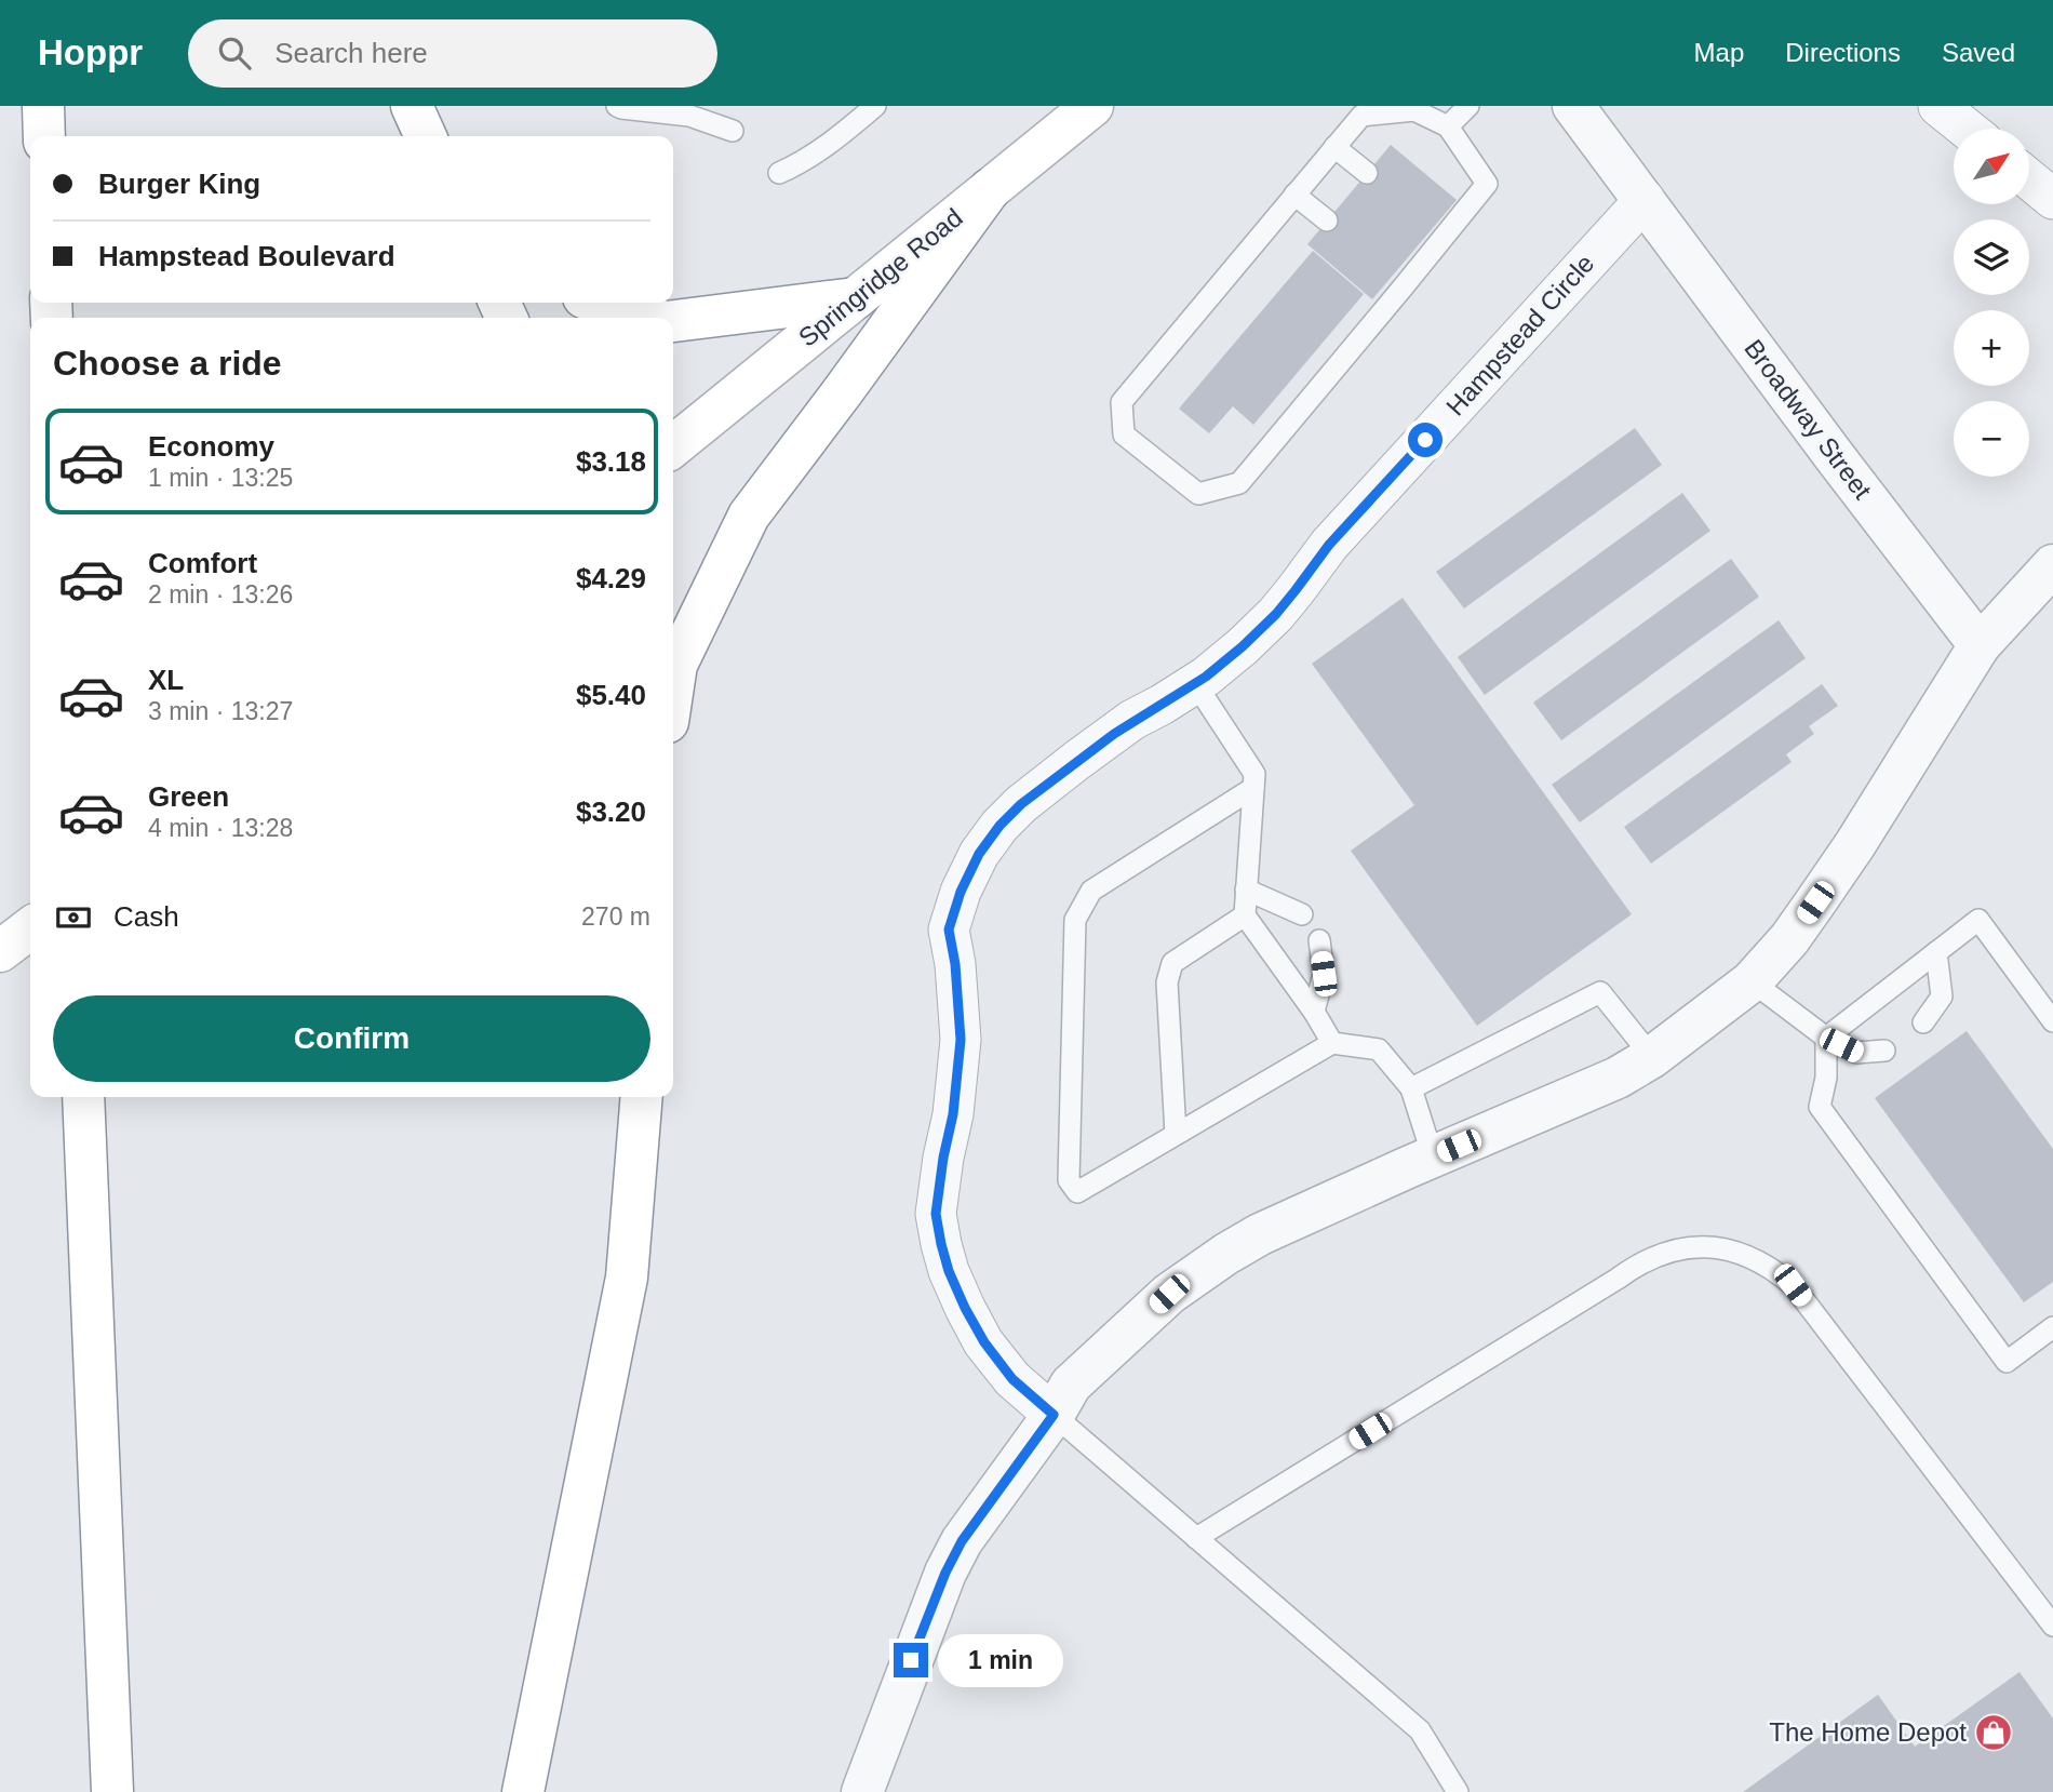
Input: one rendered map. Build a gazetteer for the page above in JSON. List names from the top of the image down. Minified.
{"streets":{"main road":["Springridge Road"],"street":["Hampstead Circle","Broadway Street"]},"crossings":[["Hampstead Circle","Broadway Street"]],"places":{"shop":["The Home Depot"]},"north":"top right","page":{"header":"Hoppr","search":"Search here","nav":["Map","Directions","Saved"],"map_buttons":["+","−"],"banner":["Burger King","Hampstead Boulevard"],"heading":"Choose a ride","list":[{"name":"Economy","note":"1 min · 13:25","value":"$3.18"},{"name":"Comfort","note":"2 min · 13:26","value":"$4.29"},{"name":"XL","note":"3 min · 13:27","value":"$5.40"},{"name":"Green","note":"4 min · 13:28","value":"$3.20"}],"pay":["Cash","270 m"],"buttons":"Confirm","bubble":"1 min"}}
